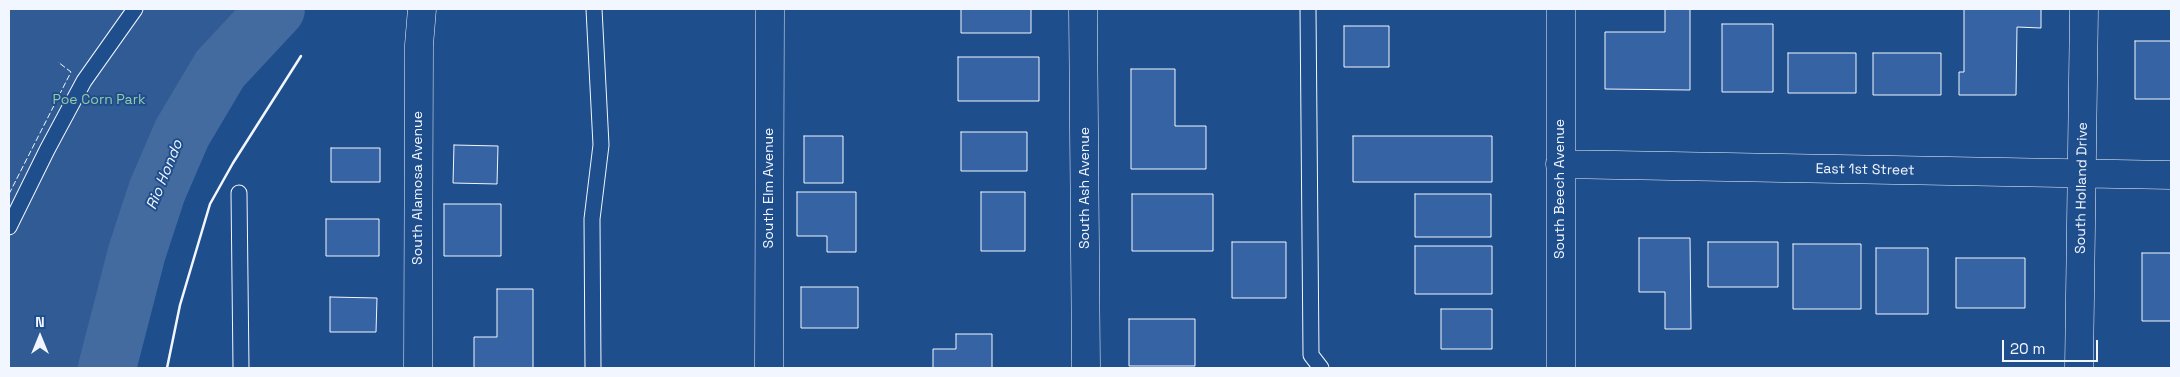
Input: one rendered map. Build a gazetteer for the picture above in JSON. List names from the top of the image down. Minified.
{"streets":{"street":["East 1st Street","South Alamosa Avenue","South Elm Avenue","South Ash Avenue","South Holland Drive","South Beech Avenue"]},"crossings":[["East 1st Street","South Holland Drive"],["East 1st Street","South Beech Avenue"]],"water":["Rio Hondo"],"parks":["Poe Corn Park"],"scale_bar":"20 m","north":"top"}
